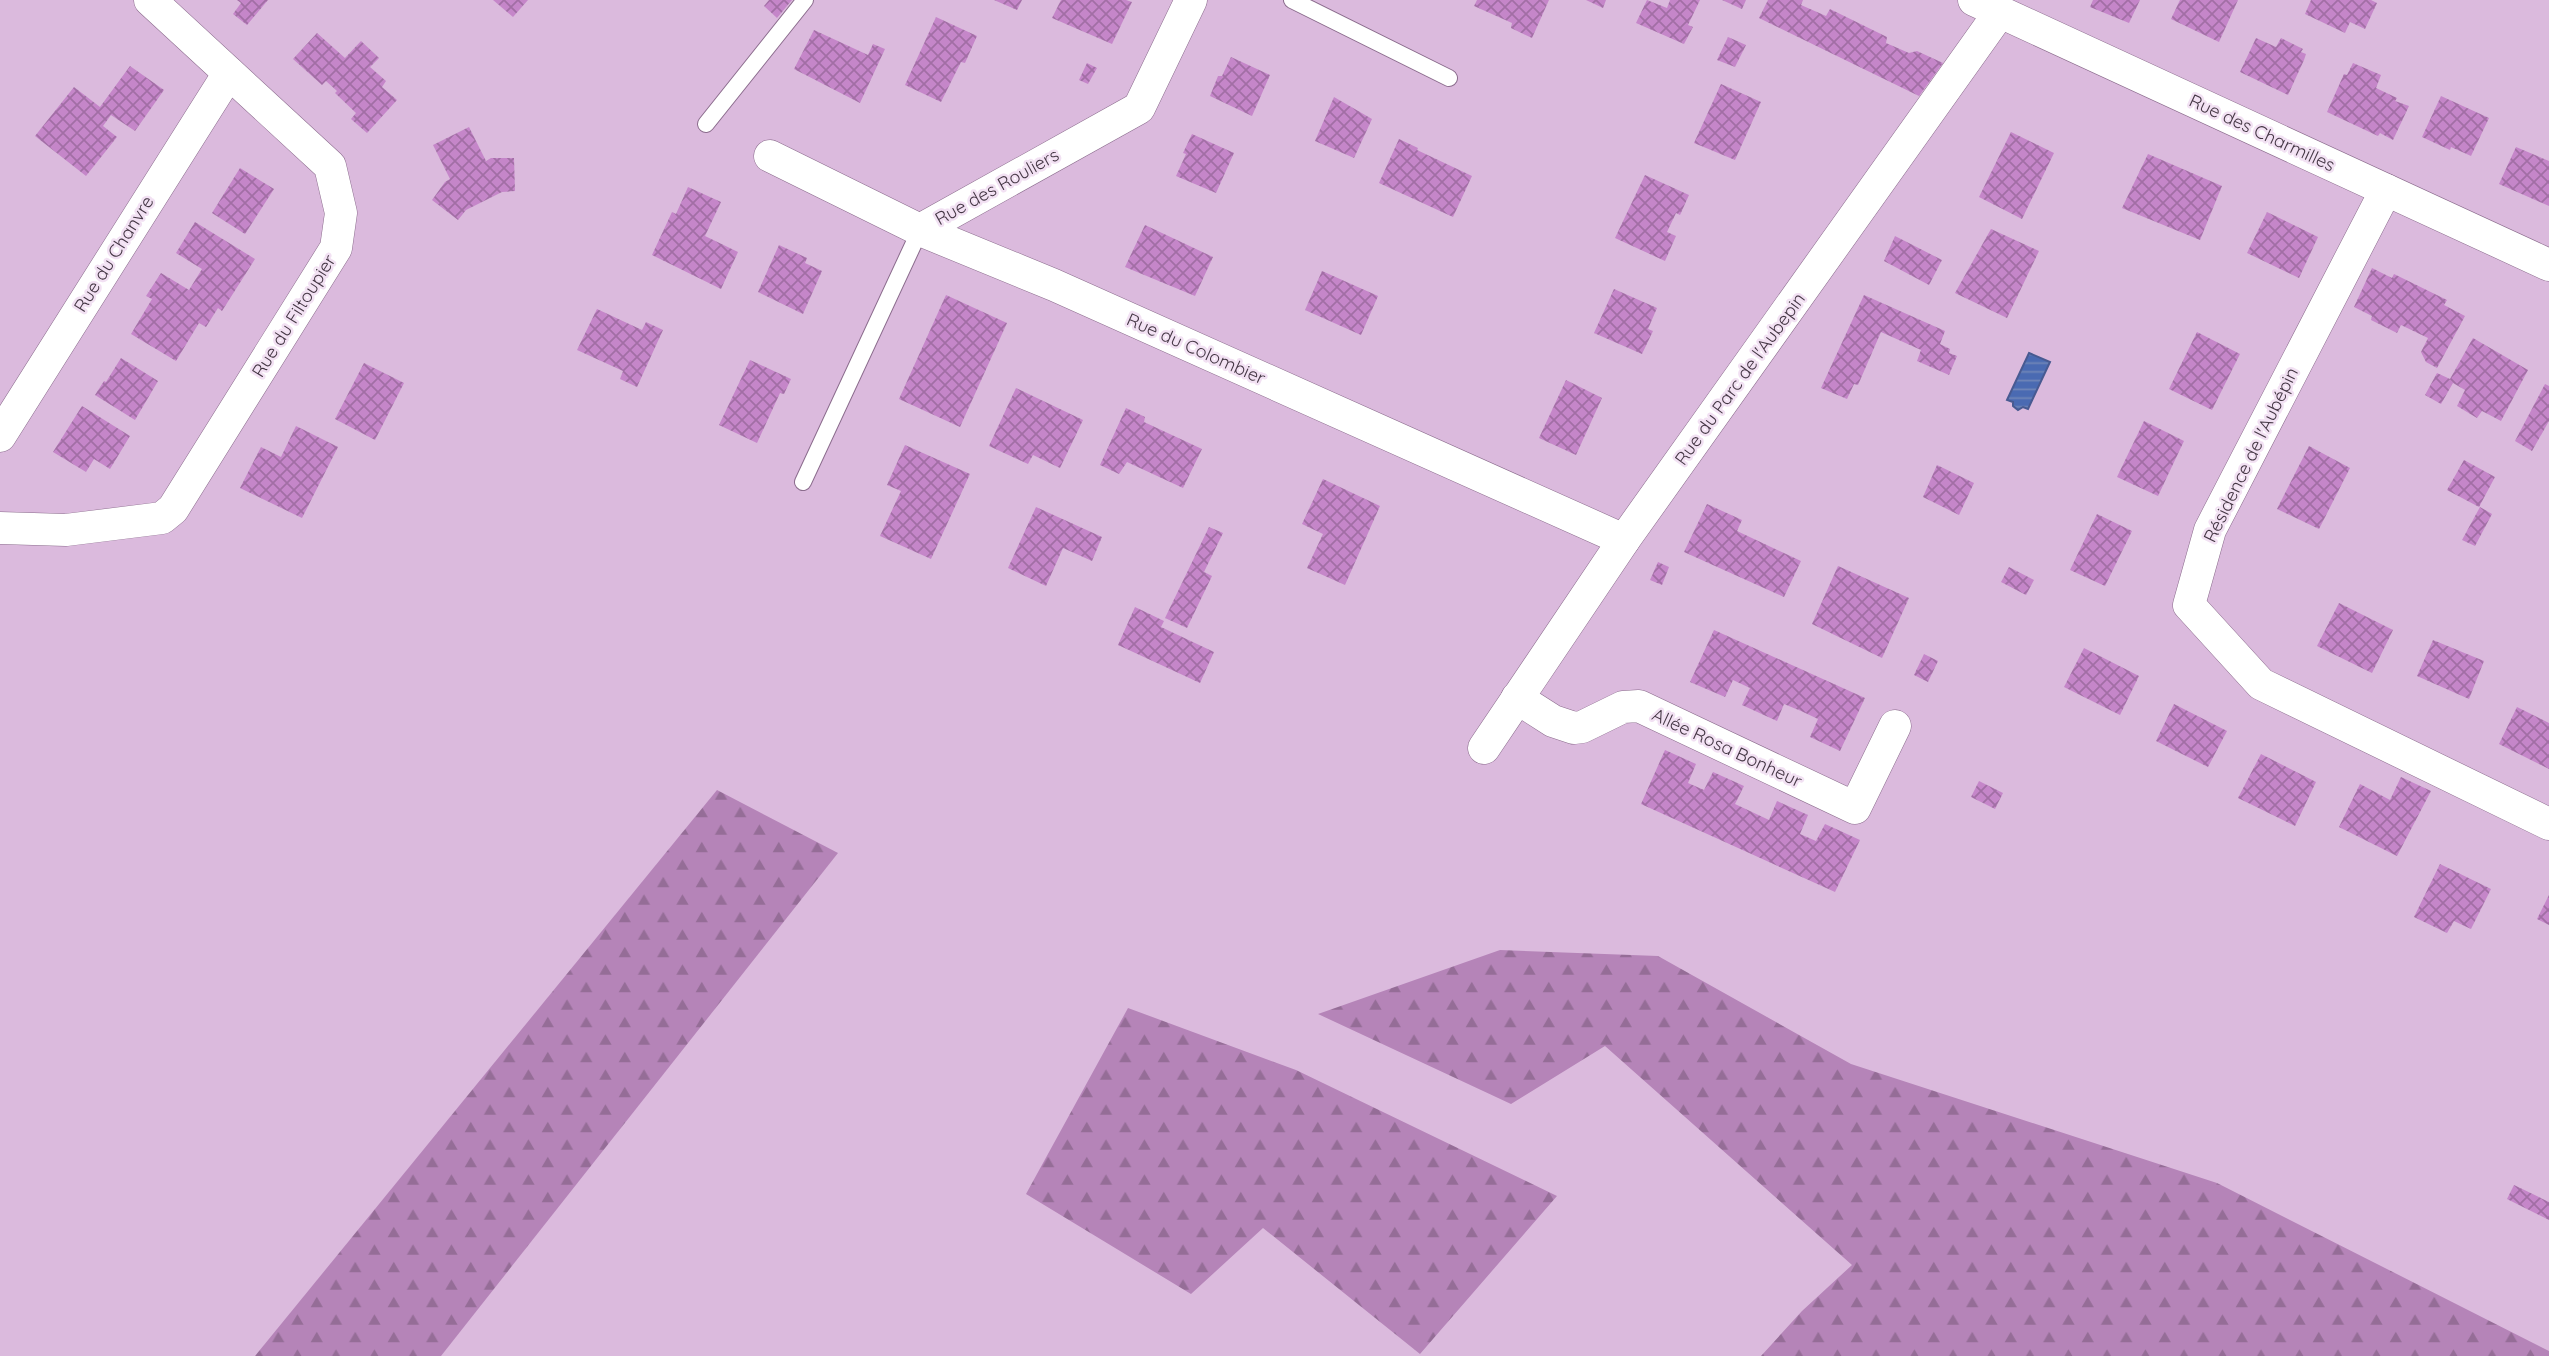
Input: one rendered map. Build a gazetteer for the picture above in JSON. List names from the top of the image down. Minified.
{"streets":{"street":["Rue des Charmilles","Rue des Rouliers","Rue du Chanvre","Rue du Filtoupier","Rue du Colombier","Rue du Parc de l'Aubepin","Résidence de l'Aubépin","Allée Rosa Bonheur"]},"crossings":[["Rue des Charmilles","Rue du Parc de l'Aubepin"],["Rue des Charmilles","Résidence de l'Aubépin"],["Rue des Rouliers","Rue du Colombier"],["Rue du Chanvre","Rue du Filtoupier"],["Rue du Colombier","Rue du Parc de l'Aubepin"],["Rue du Parc de l'Aubepin","Allée Rosa Bonheur"]]}
